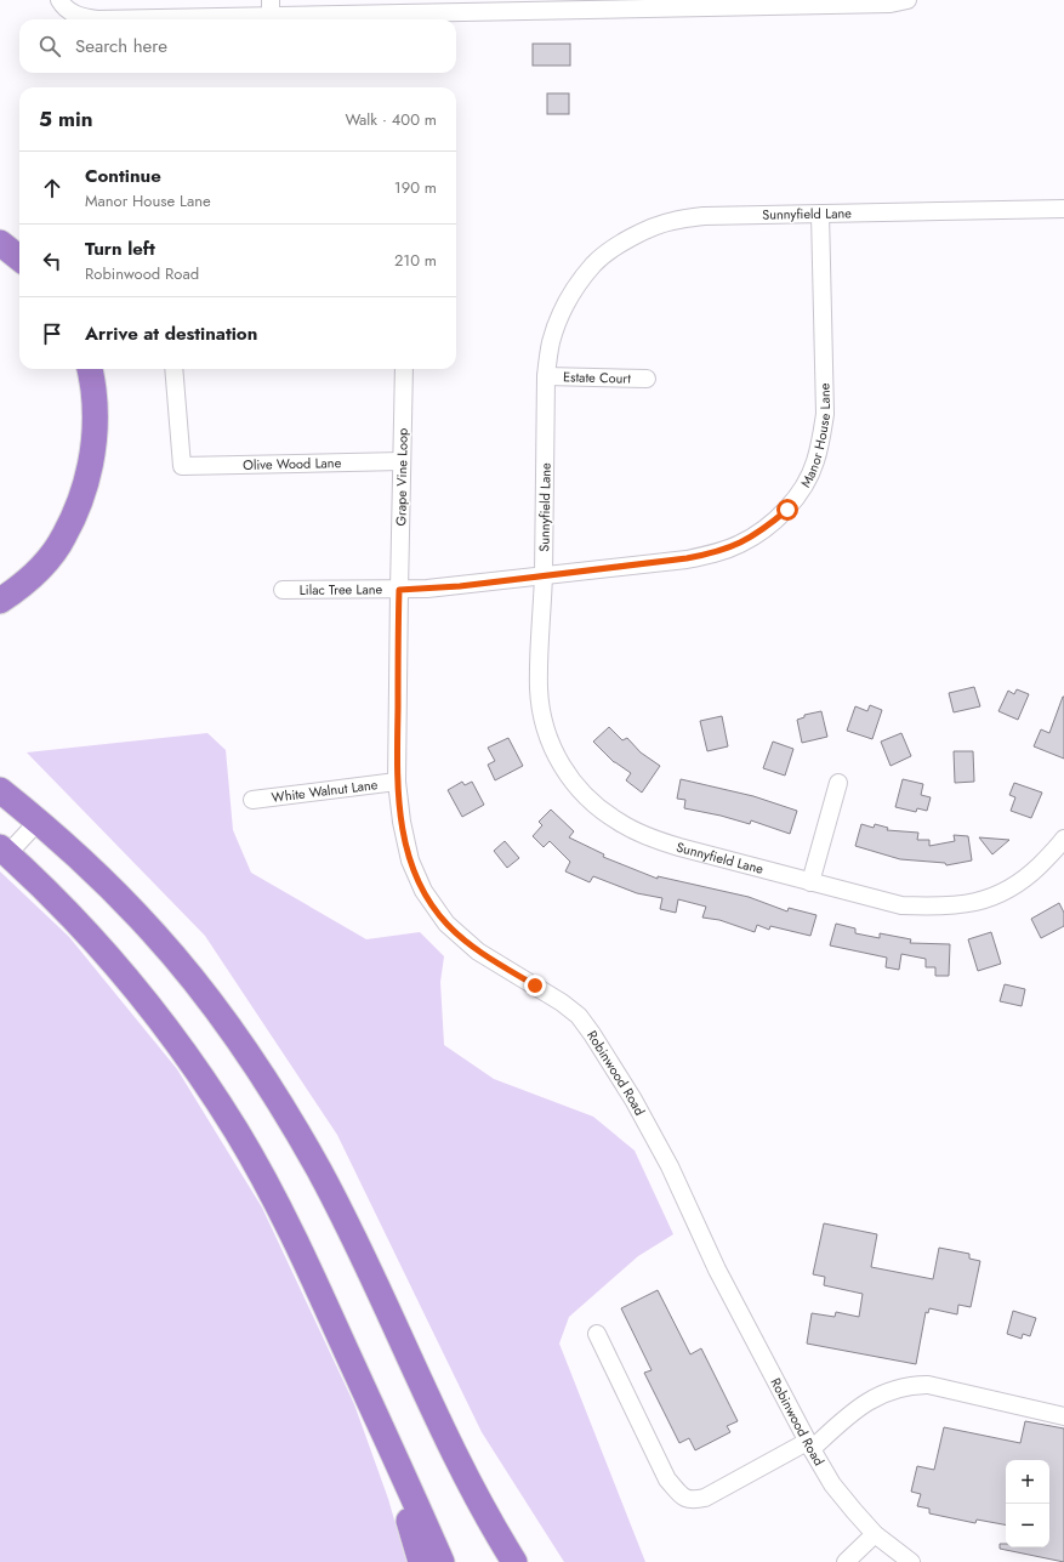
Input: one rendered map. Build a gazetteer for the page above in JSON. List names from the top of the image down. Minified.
{"streets":{"street":["Sunnyfield Lane","Estate Court","Manor House Lane","Olive Wood Lane","Grape Vine Loop","Lilac Tree Lane","White Walnut Lane","Robinwood Road"]},"crossings":[["Sunnyfield Lane","Estate Court"],["Sunnyfield Lane","Manor House Lane"],["Manor House Lane","Grape Vine Loop"],["Manor House Lane","Lilac Tree Lane"],["Manor House Lane","Robinwood Road"],["Olive Wood Lane","Grape Vine Loop"],["Grape Vine Loop","Lilac Tree Lane"],["Grape Vine Loop","Robinwood Road"],["Lilac Tree Lane","Robinwood Road"],["White Walnut Lane","Robinwood Road"]],"page":{"search":"Search here","heading":["5 min","Walk · 400 m"],"list":[["Continue","Manor House Lane","190 m"],["Turn left","Robinwood Road","210 m"],"Arrive at destination"],"map_buttons":["+","−"]}}
